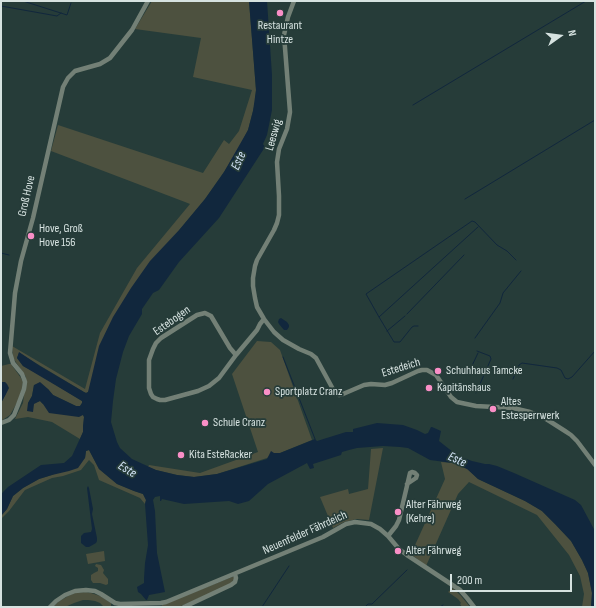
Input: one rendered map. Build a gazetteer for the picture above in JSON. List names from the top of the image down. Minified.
{"streets":{"street":["Leeswig","Groß Hove","Estebogen","Estedeich","Neuenfelder Fährdeich"]},"crossings":[["Leeswig","Estedeich"],["Estebogen","Estedeich"]],"water":["Este"],"places":["Restaurant Hintze","Hove, Groß Hove 156","Schuhhaus Tamcke","Kapitänshaus","Sportplatz Cranz","Altes Estesperrwerk","Schule Cranz","Kita EsteRacker","Alter Fährweg (Kehre)","Alter Fährweg"],"scale_bar":"200 m","north":"right"}
